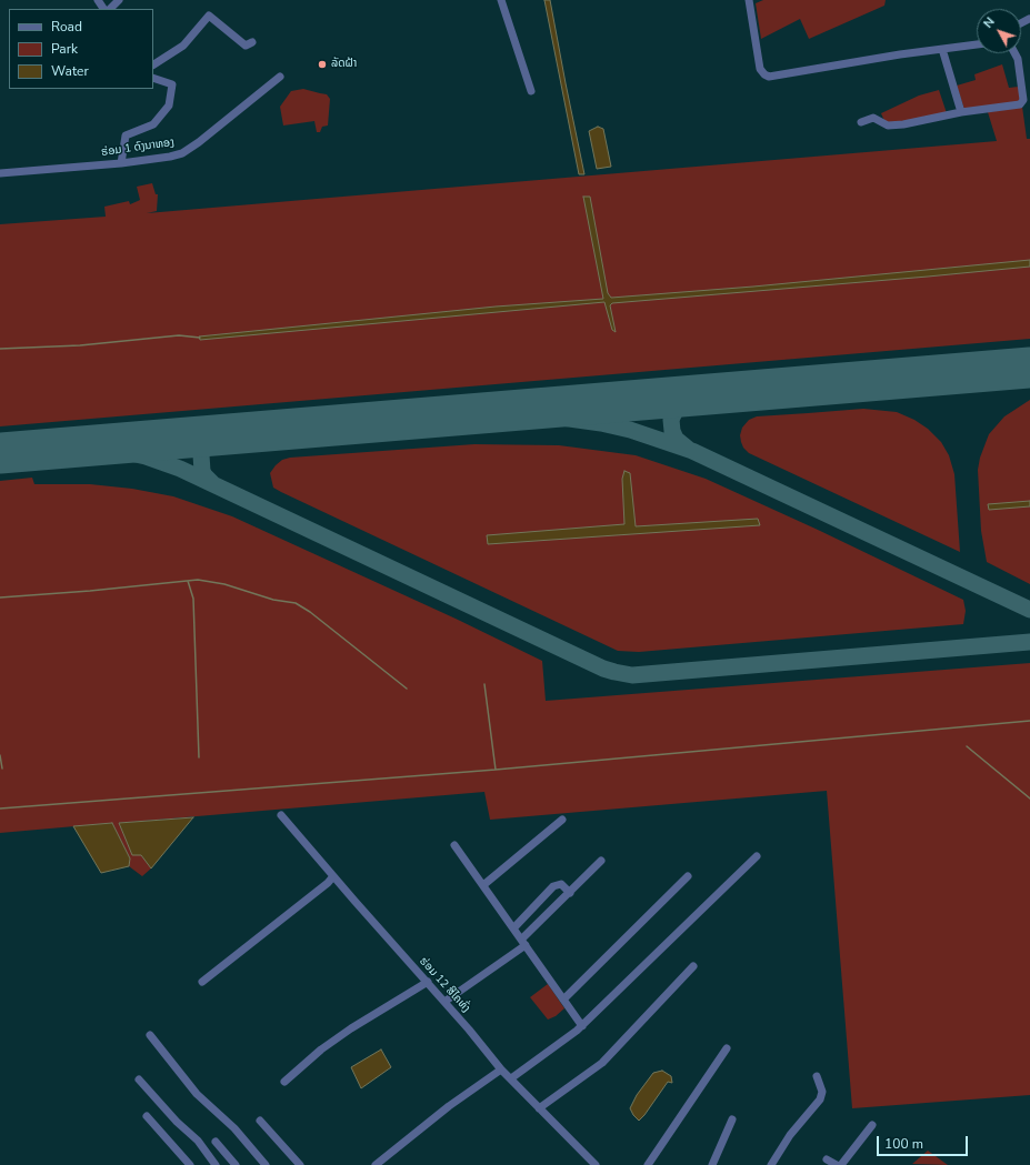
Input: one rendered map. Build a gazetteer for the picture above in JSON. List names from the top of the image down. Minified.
{"streets":{"street":["ຮ່ອມ 1 ດົງນາທອງ","ຮ່ອມ 12 ສີໄຄທົ່ງ"]},"places":["ລັດຝ້າ"],"legend":["Road","Park","Water"],"scale_bar":"100 m","north":"top left"}
